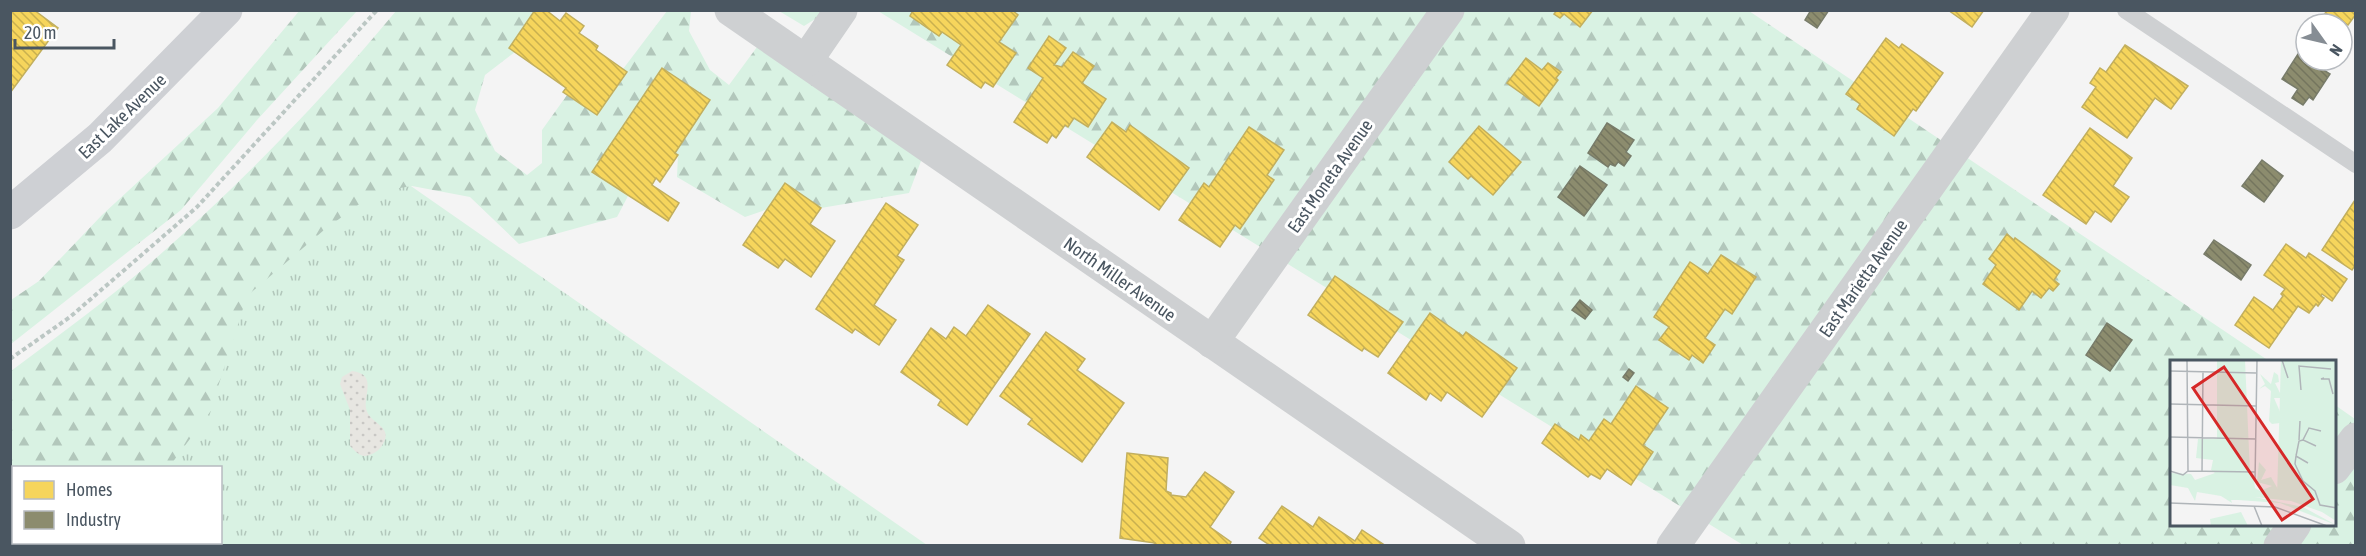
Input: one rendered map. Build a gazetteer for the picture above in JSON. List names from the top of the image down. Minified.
{"streets":{"street":["East Lake Avenue","East Moneta Avenue","East Marietta Avenue","North Miller Avenue"]},"crossings":[["East Moneta Avenue","North Miller Avenue"]],"legend":["Homes","Industry"],"scale_bar":"20 m","north":"bottom right"}
